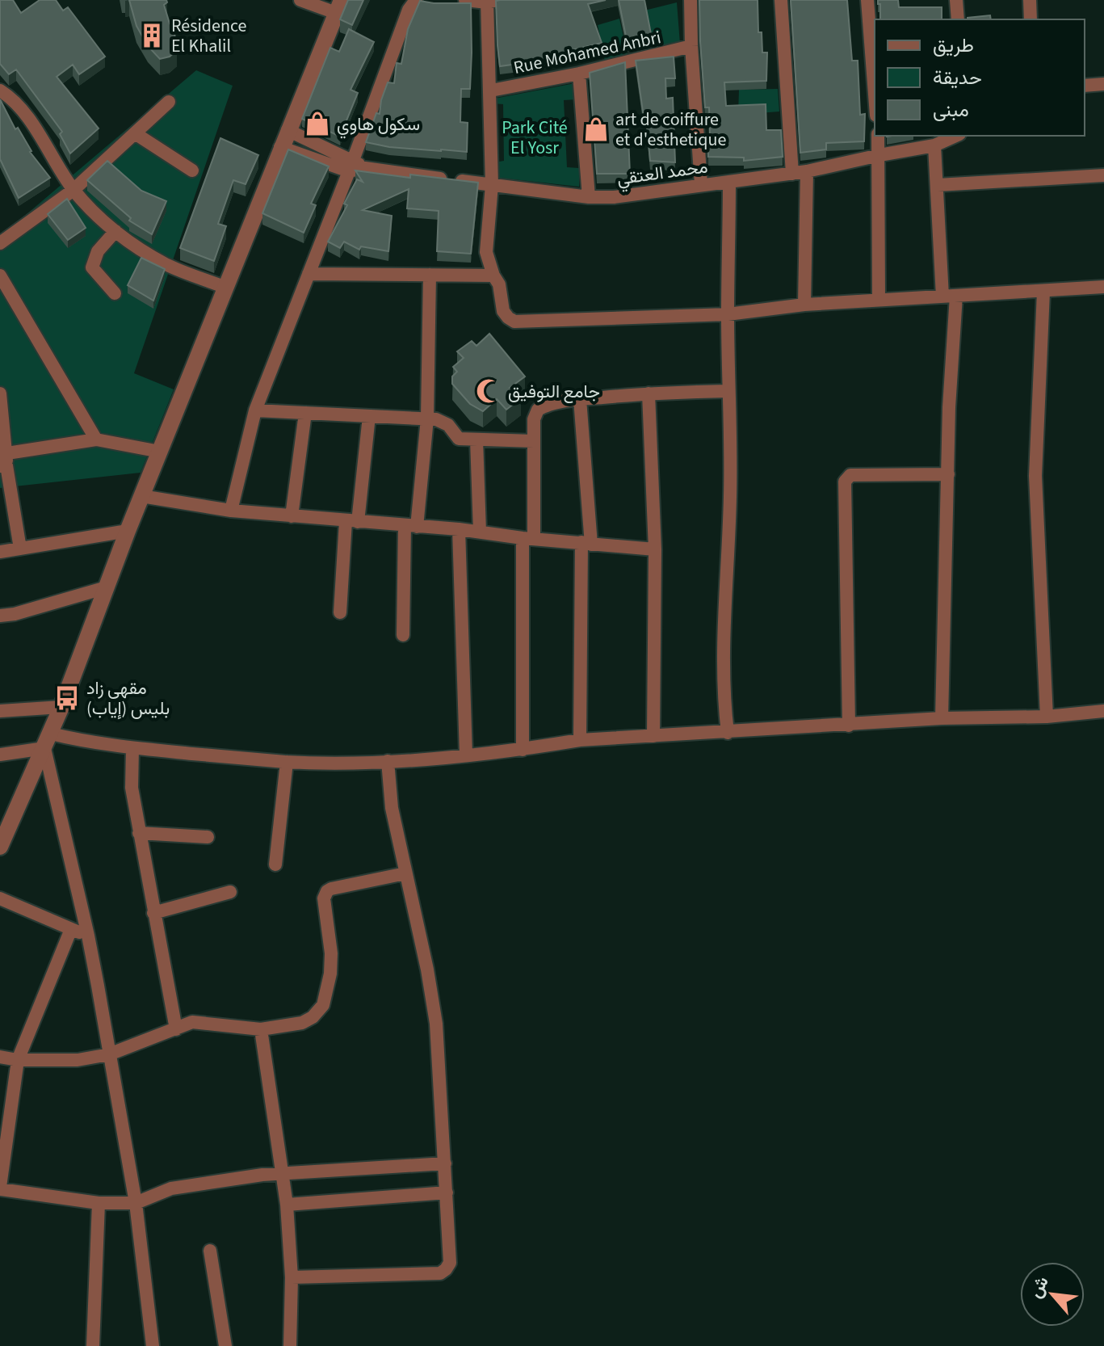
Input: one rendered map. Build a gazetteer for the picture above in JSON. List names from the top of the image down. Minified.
{"streets":{"street":["Rue Mohamed Anbri","محمد العتقي"]},"parks":["Park Cité El Yosr"],"places":{"building":["Résidence El Khalil"],"shop":["سكول هاوي","art de coiffure et d'esthetique"],"mosque":["جامع التوفيق"],"bus stop":["مقهى زاد بليس (إياب)"]},"legend":["طريق","حديقة","مبنى"],"north":"top left"}
